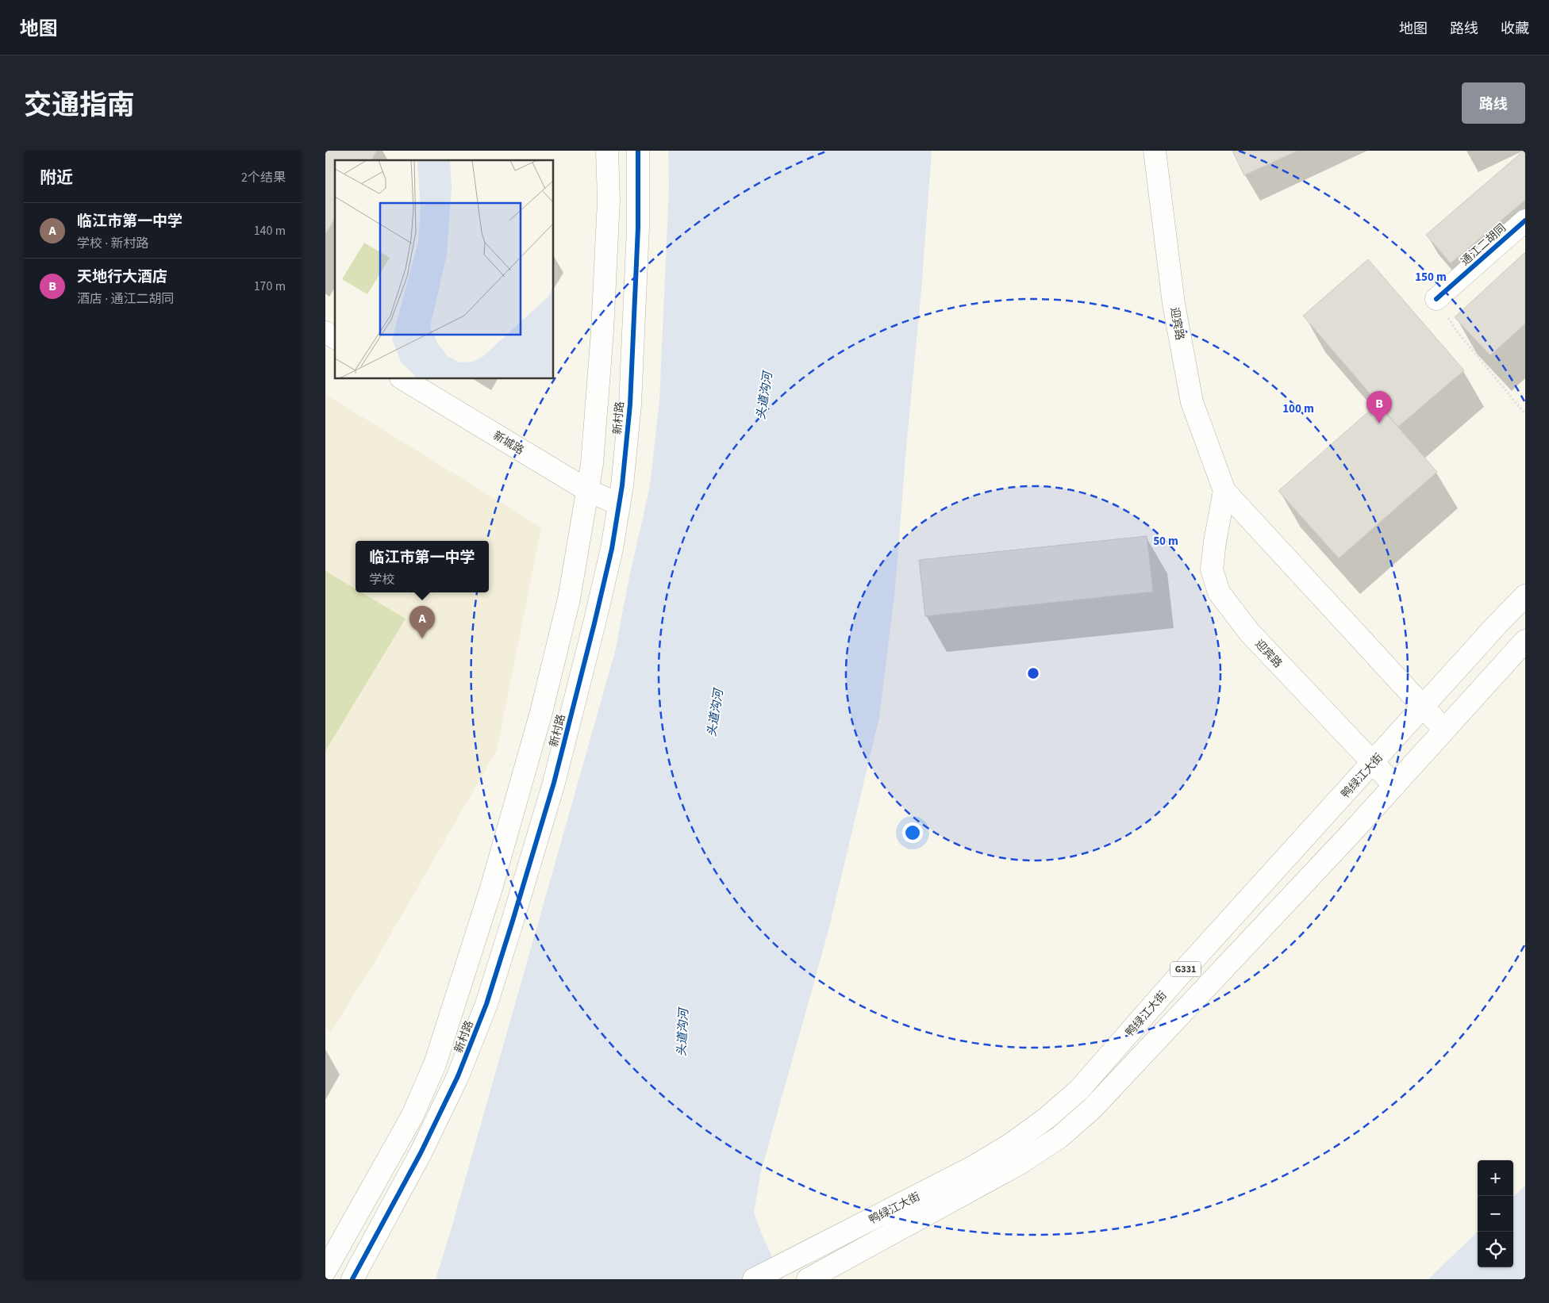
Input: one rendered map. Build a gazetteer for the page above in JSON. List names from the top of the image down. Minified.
{"streets":{"main road":["通江二胡同","迎宾路","新村路","新城路","鸭绿江大街","G331"]},"crossings":[["迎宾路","鸭绿江大街"],["新村路","新城路"]],"water":["头道沟河"],"page":{"header":"地图","nav":["地图","路线","收藏"],"title":"交通指南","buttons":"路线","heading":["附近","2个结果"],"list":[{"mark":"A","name":"临江市第一中学","note":"学校 · 新村路","value":"140 m"},{"mark":"B","name":"天地行大酒店","note":"酒店 · 通江二胡同","value":"170 m"}],"pins":["B","A"],"popup":["临江市第一中学","学校"],"map_buttons":["+","−"]},"rings":["150 m","100 m","50 m"]}
